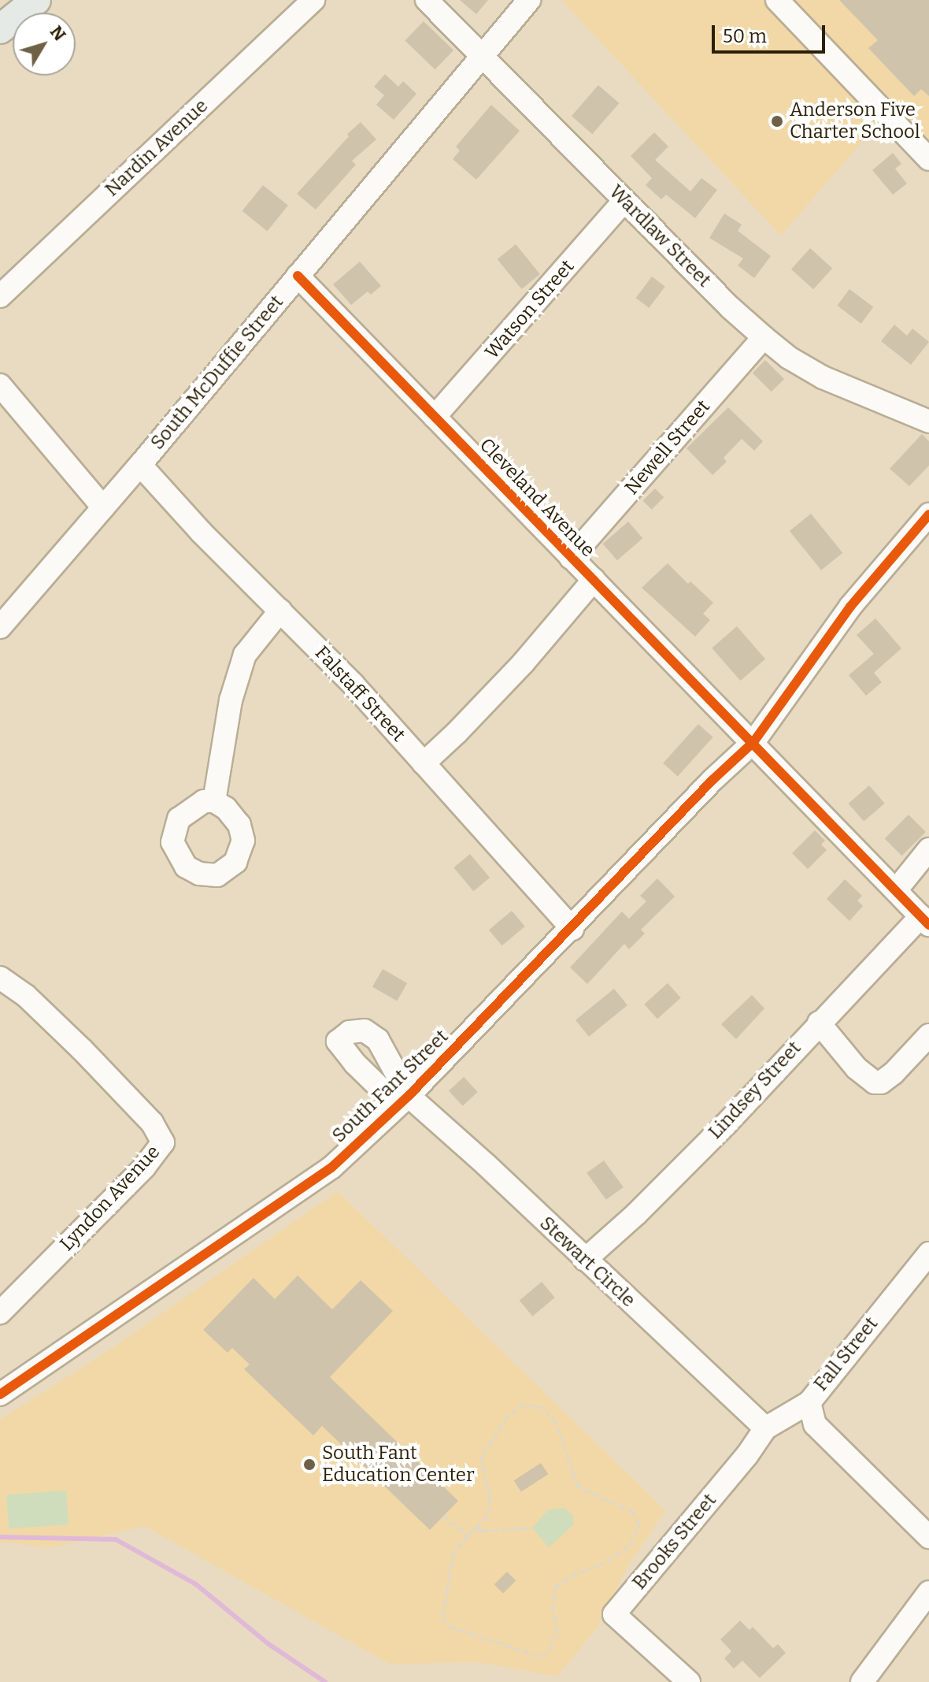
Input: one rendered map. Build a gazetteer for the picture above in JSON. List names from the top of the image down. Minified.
{"streets":{"street":["Nardin Avenue","Wardlaw Street","Watson Street","South McDuffie Street","Newell Street","Cleveland Avenue","Falstaff Street","South Fant Street","Lindsey Street","Lyndon Avenue","Stewart Circle","Fall Street","Brooks Street"]},"crossings":[["Wardlaw Street","Watson Street"],["Wardlaw Street","South McDuffie Street"],["Wardlaw Street","Newell Street"],["Watson Street","Cleveland Avenue"],["South McDuffie Street","Cleveland Avenue"],["South McDuffie Street","Falstaff Street"],["Newell Street","Cleveland Avenue"],["Cleveland Avenue","South Fant Street"],["Cleveland Avenue","Lindsey Street"],["Falstaff Street","South Fant Street"],["South Fant Street","Stewart Circle"],["Lindsey Street","Stewart Circle"],["Stewart Circle","Brooks Street"],["Fall Street","Brooks Street"]],"places":["Anderson Five Charter School","South Fant Education Center"],"scale_bar":"50 m","north":"top right"}
